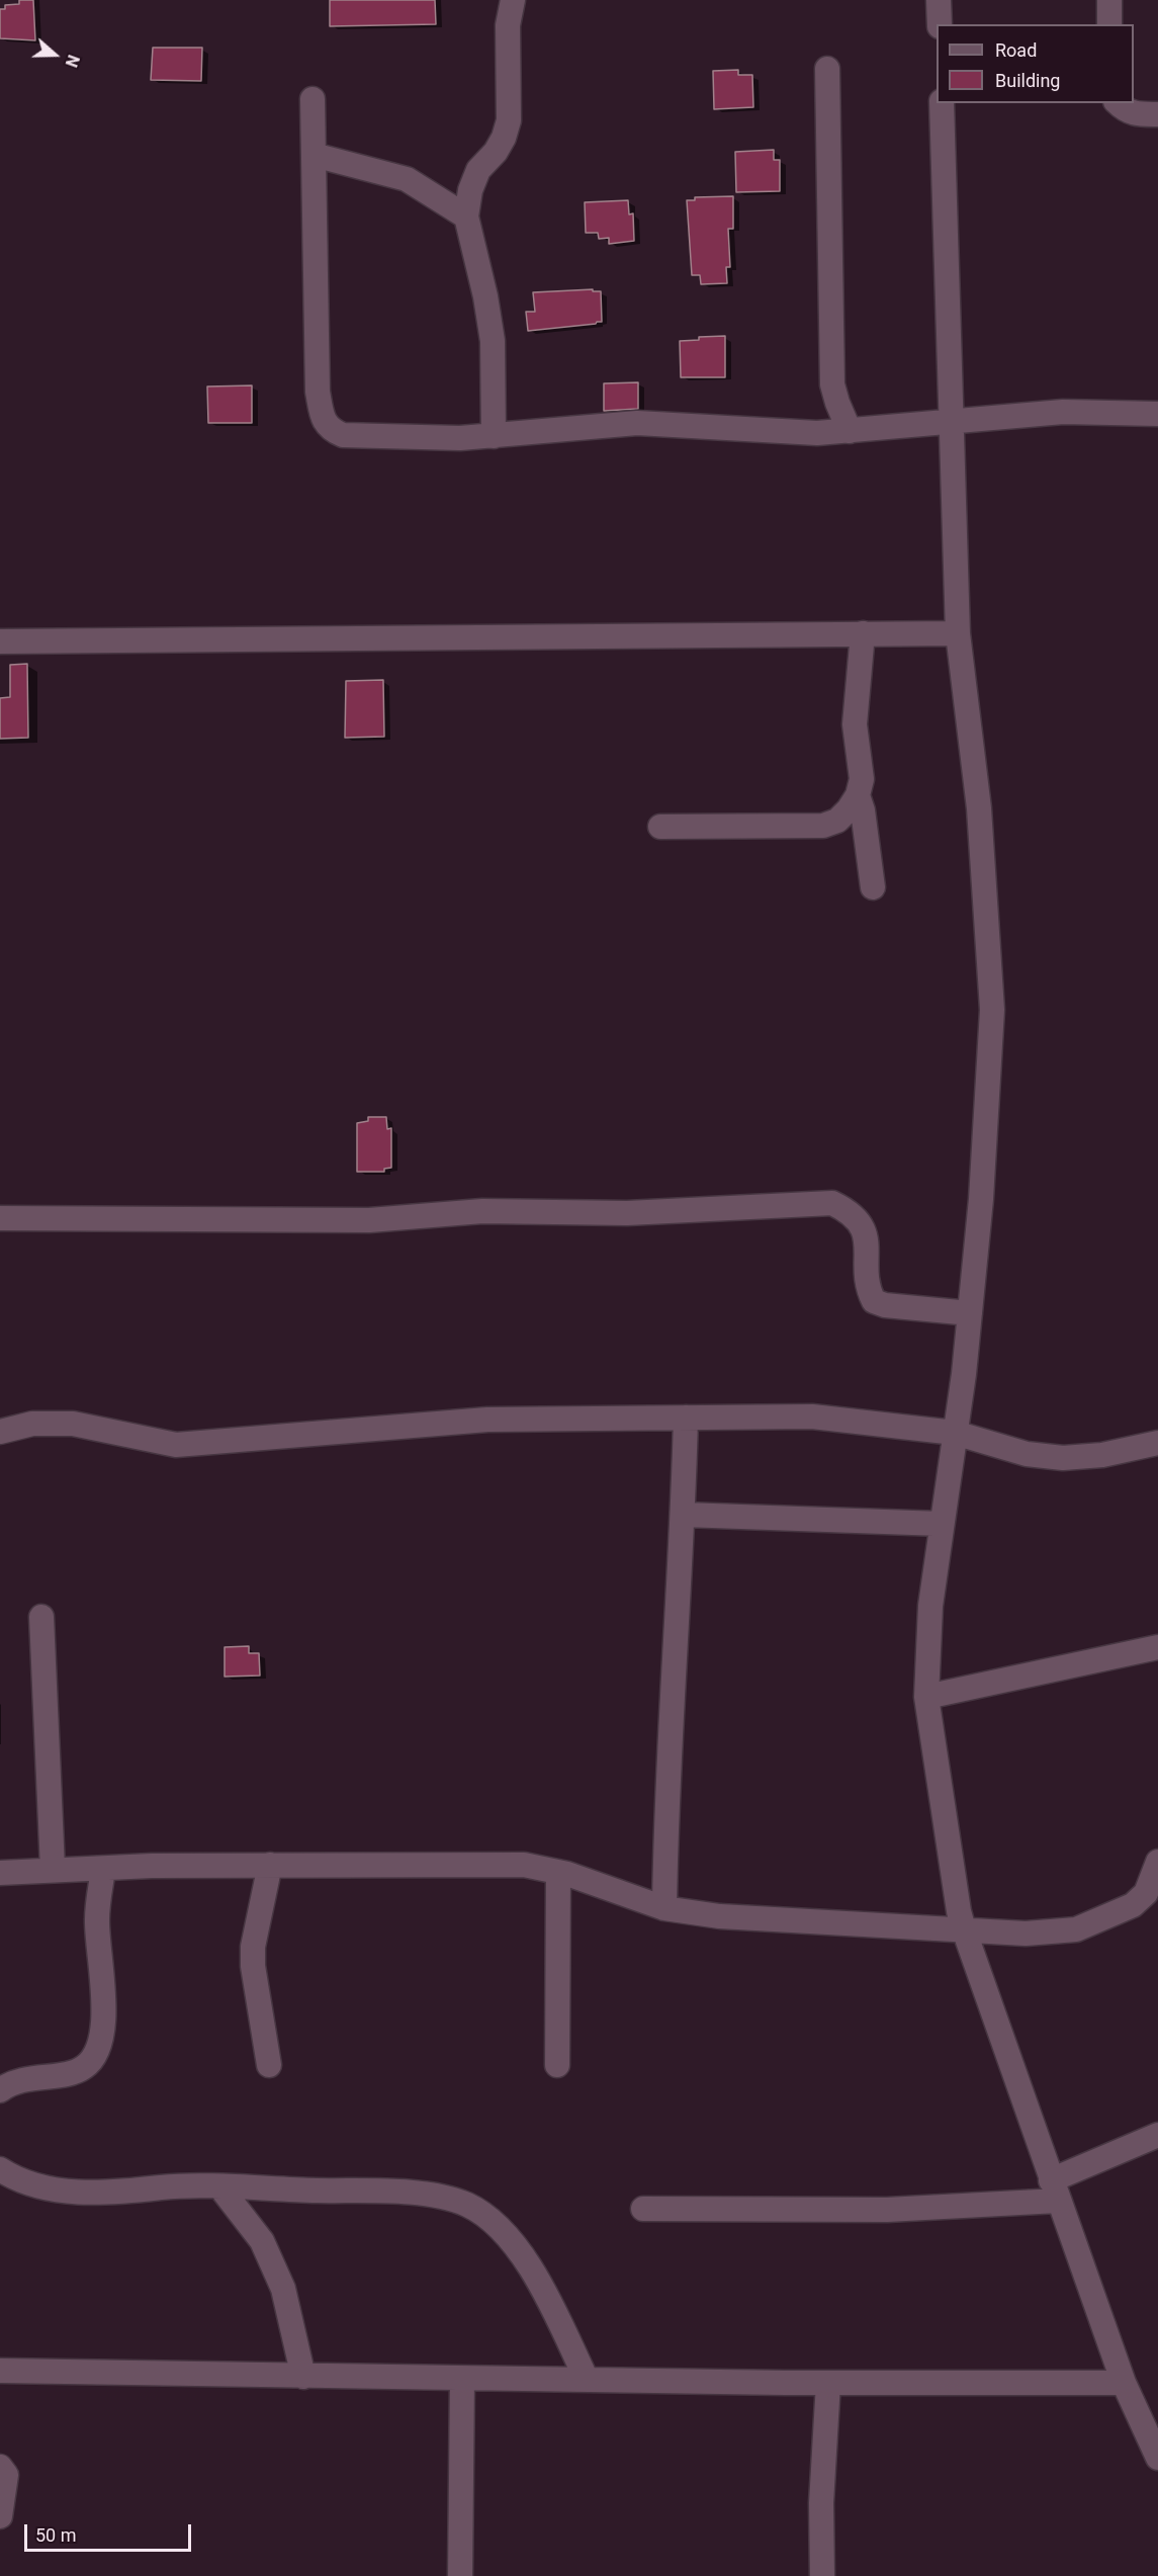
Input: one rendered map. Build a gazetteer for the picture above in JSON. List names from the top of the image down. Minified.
{"legend":["Road","Building"],"scale_bar":"50 m","north":"right"}
